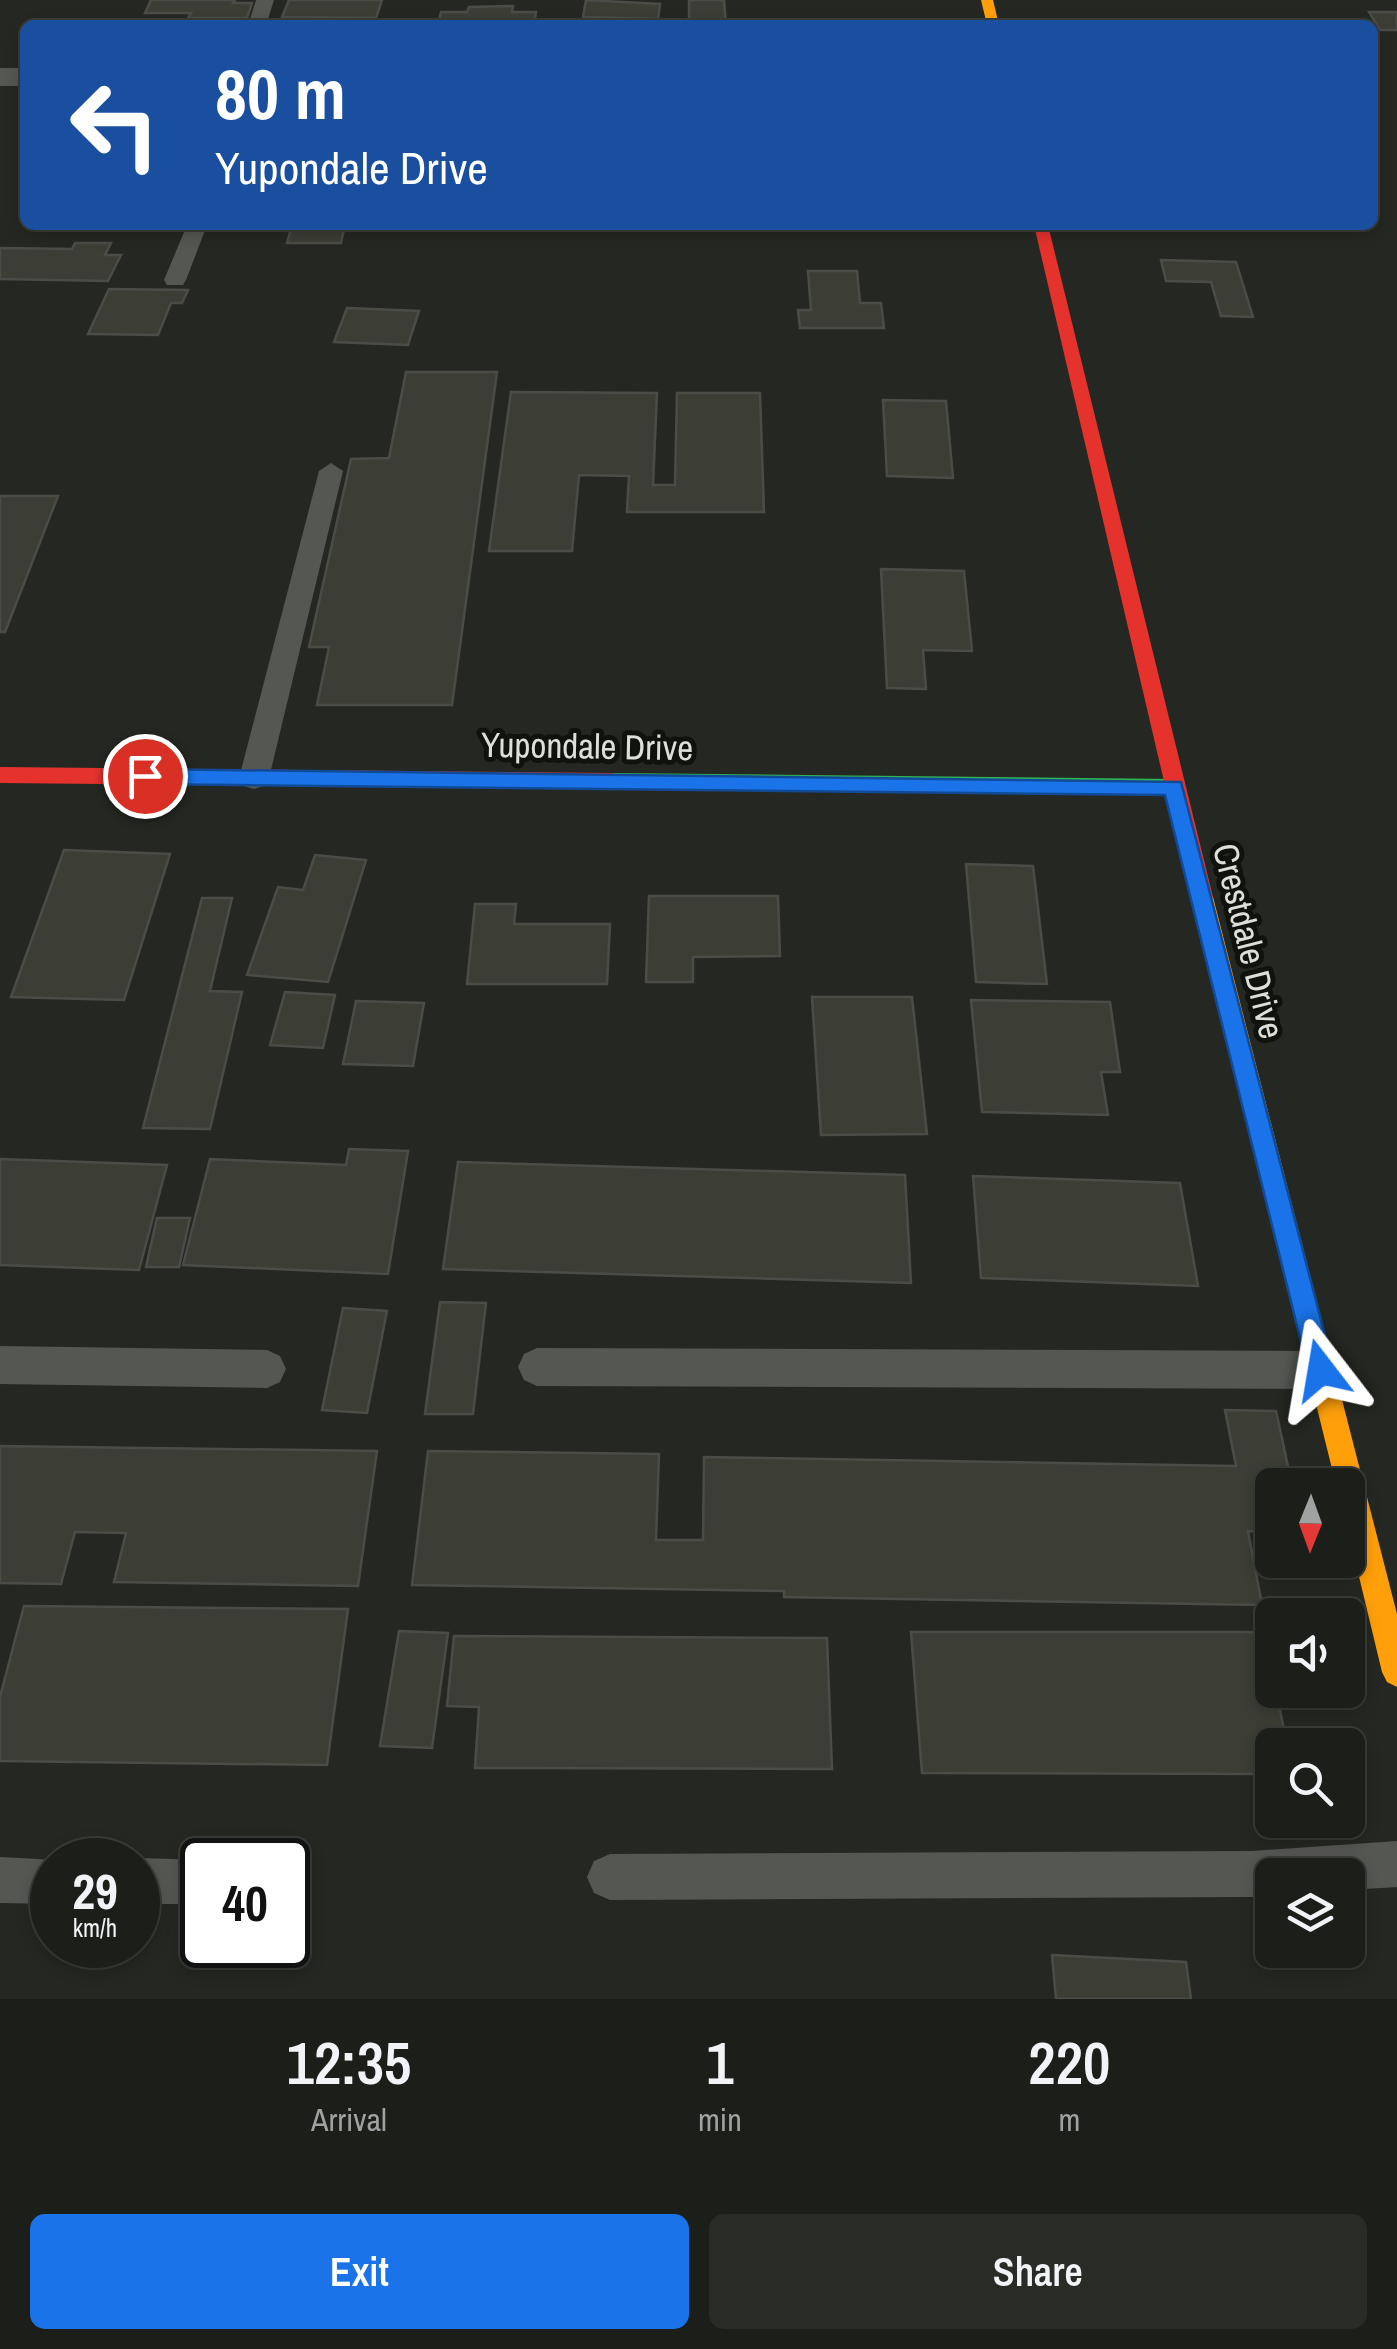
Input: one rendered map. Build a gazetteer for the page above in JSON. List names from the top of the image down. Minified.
{"streets":{"street":["Yupondale Drive","Crestdale Drive"]},"crossings":[["Yupondale Drive","Crestdale Drive"]],"north":"bottom","page":{"turn":["80 m","Yupondale Drive"],"speed":"29 km/h","limit":"40","eta":["12:35","Arrival","1","min","220","m"],"buttons":["Exit","Share"]}}
